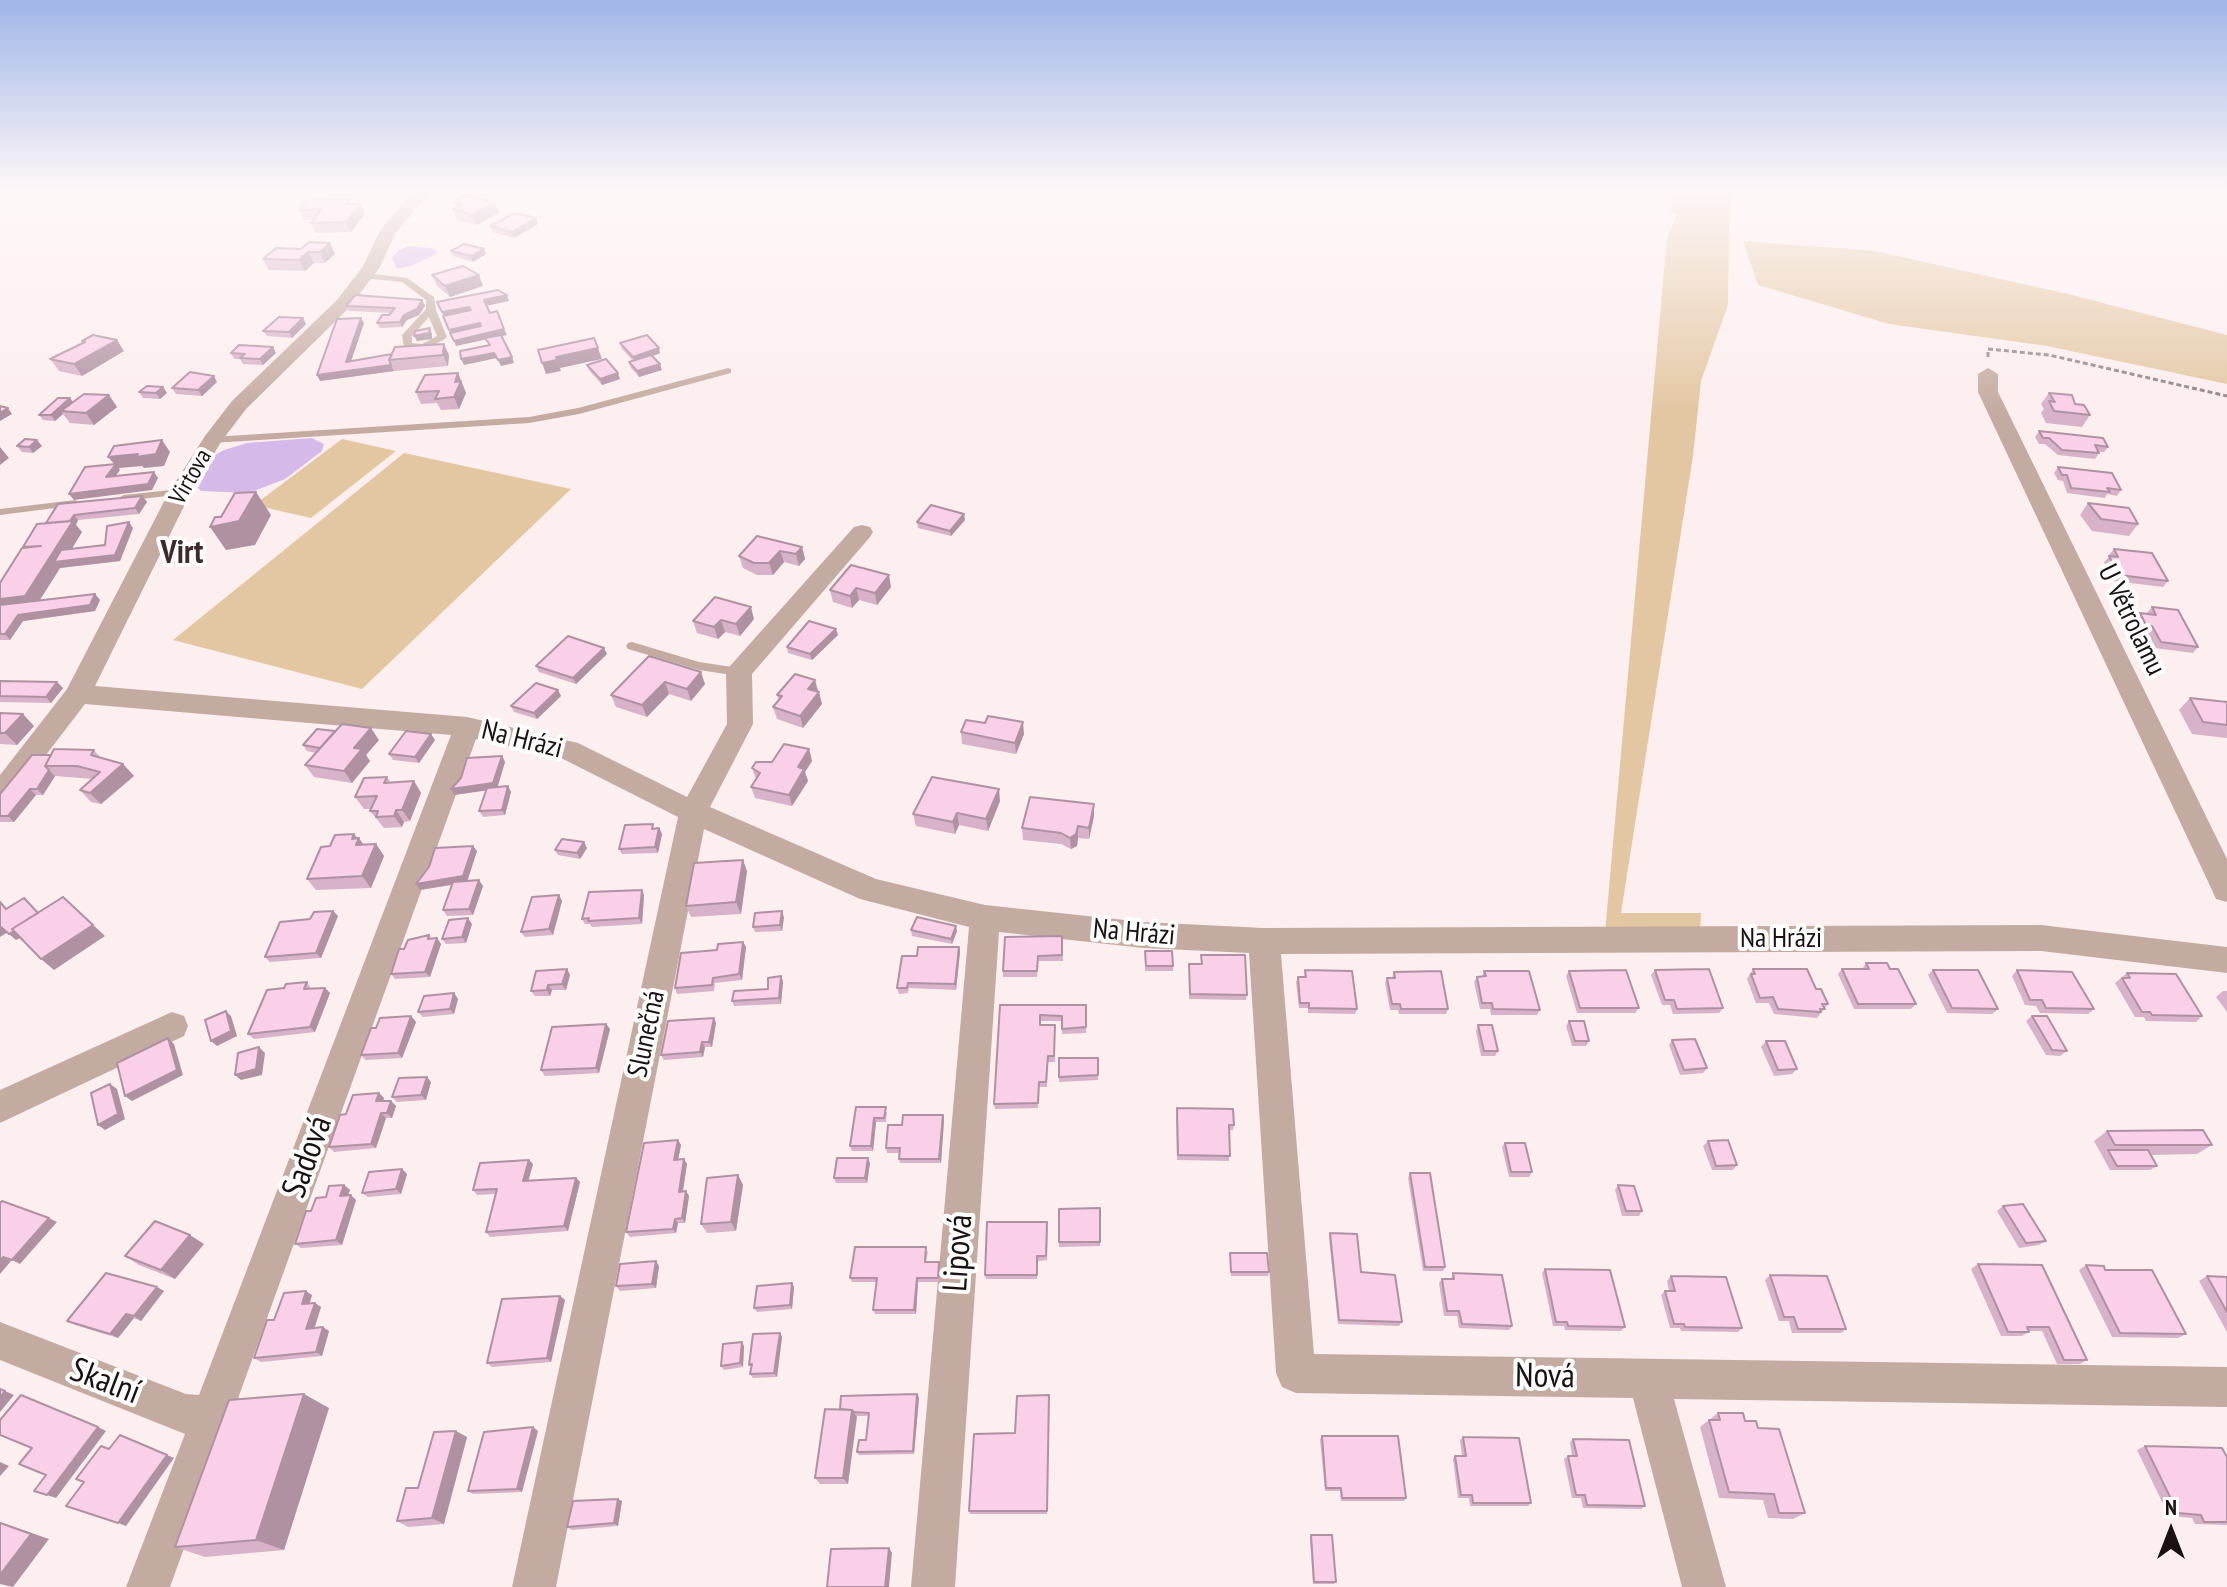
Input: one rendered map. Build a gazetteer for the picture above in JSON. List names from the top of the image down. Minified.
{"streets":{"street":["Virtova","U Větrolamu","Na Hrázi","Slunečná","Sadová","Lipová","Nová","Skalní"]},"crossings":[["Virtova","Na Hrázi"],["Na Hrázi","Slunečná"],["Na Hrázi","Sadová"],["Na Hrázi","Lipová"],["Na Hrázi","Nová"],["Sadová","Skalní"]],"districts":["Virt"],"north":"top"}
